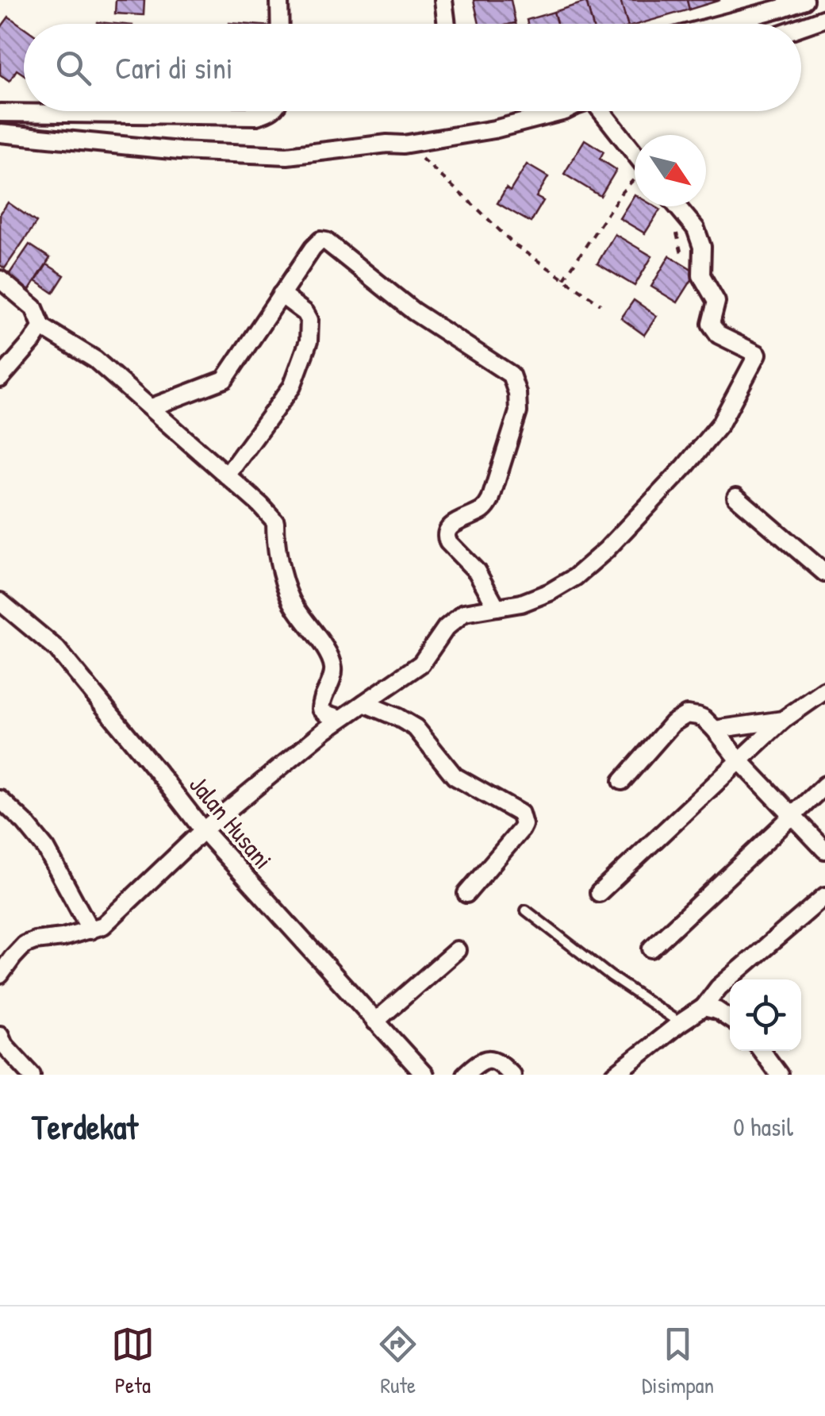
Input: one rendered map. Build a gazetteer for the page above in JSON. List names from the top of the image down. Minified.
{"streets":{"street":["Jalan Husani"]},"north":"bottom right","page":{"search":"Cari di sini","heading":["Terdekat","0 hasil"],"nav":["Peta","Rute","Disimpan"]}}
